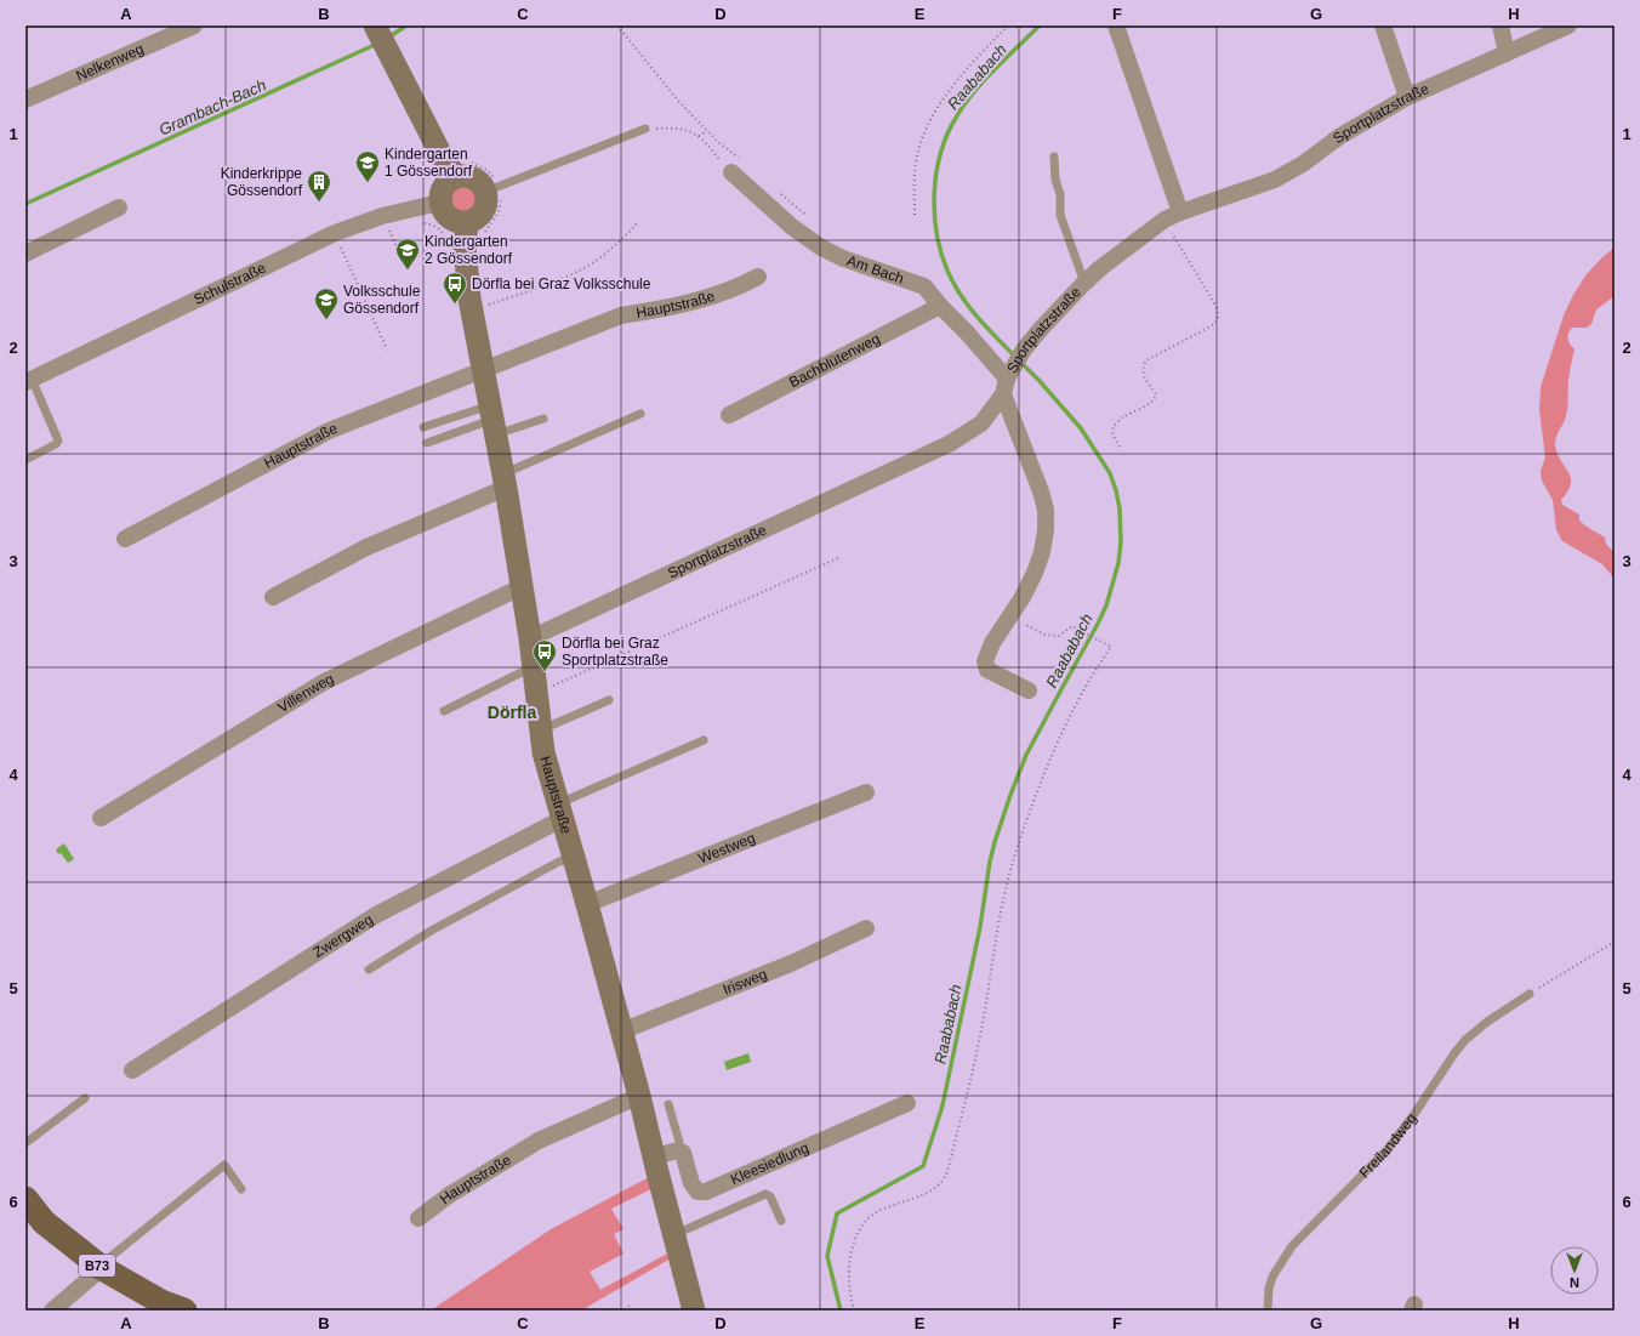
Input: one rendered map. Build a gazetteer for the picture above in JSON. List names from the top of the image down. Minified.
{"streets":{"main road":["Hauptstraße","B73"],"street":["Nelkenweg","Sportplatzstraße","Am Bach","Schulstraße","Bachblütenweg","Villenweg","Westweg","Zwergweg","Irisweg","Kleesiedlung"],"lane":["Freilandweg"]},"crossings":[["Sportplatzstraße","Am Bach"],["Sportplatzstraße","Hauptstraße"],["Am Bach","Bachblütenweg"],["Schulstraße","Hauptstraße"],["Hauptstraße","Villenweg"],["Hauptstraße","Westweg"],["Hauptstraße","Zwergweg"],["Hauptstraße","Irisweg"]],"districts":["Dörfla"],"water":["Raababach","Grambach-Bach"],"places":{"school or university":["Kindergarten 1 Gössendorf","Kindergarten 2 Gössendorf","Volksschule Gössendorf"],"building":["Kinderkrippe Gössendorf"],"bus stop":["Dörfla bei Graz Volksschule","Dörfla bei Graz Sportplatzstraße"]},"north":"bottom","grid":{"columns":["A","B","C","D","E","F","G","H"],"rows":["1","2","3","4","5","6"]}}
